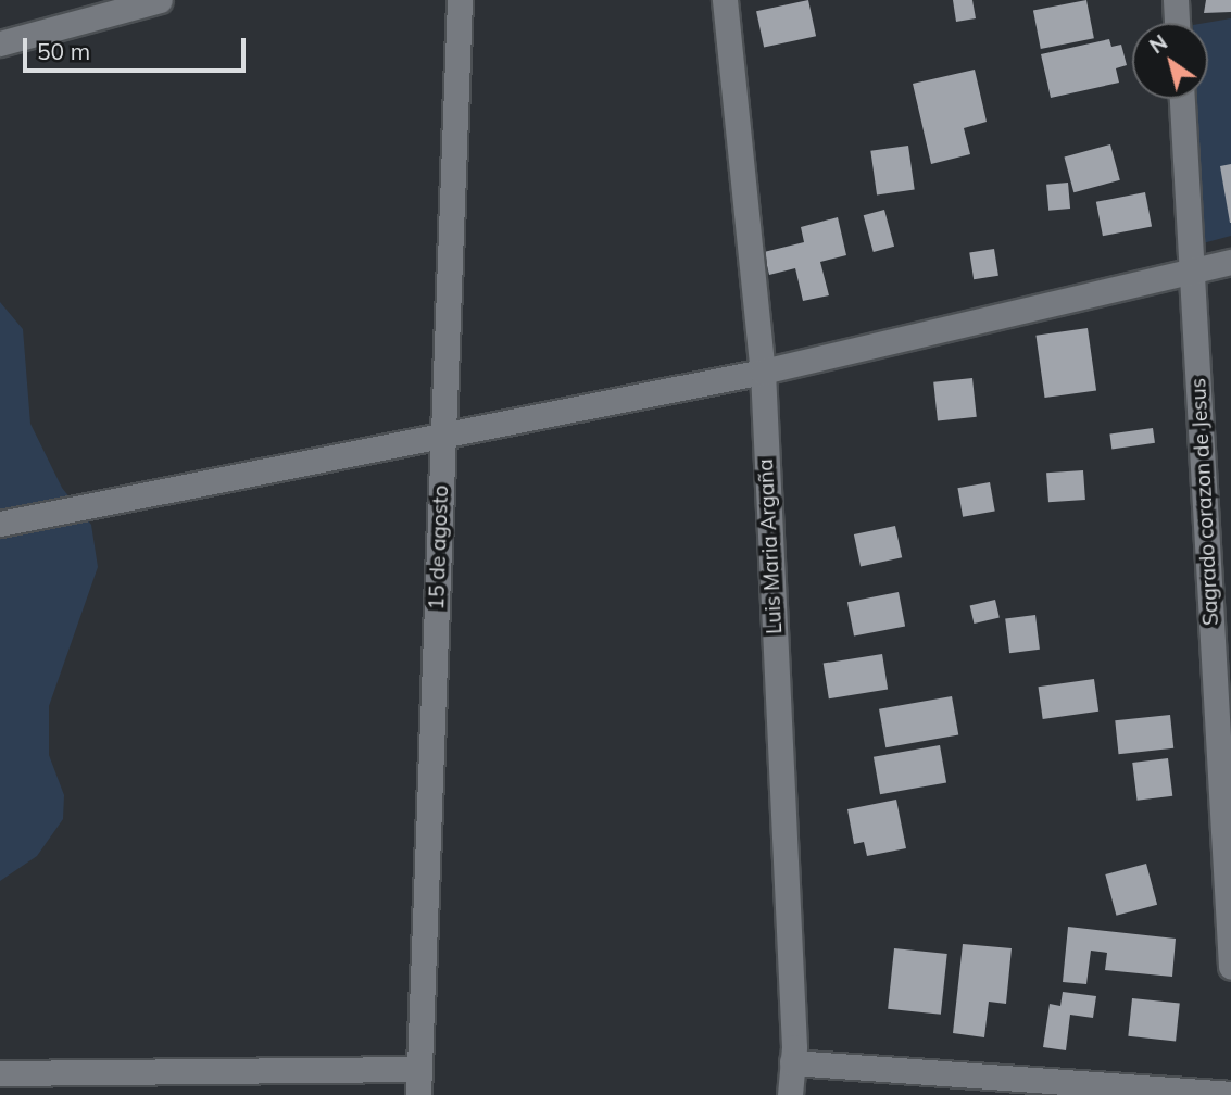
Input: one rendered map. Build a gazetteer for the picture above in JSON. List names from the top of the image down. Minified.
{"streets":{"street":["Sagrado corazon de Jesus","Luis Maria Argaña","15 de agosto"]},"scale_bar":"50 m","north":"top left"}
